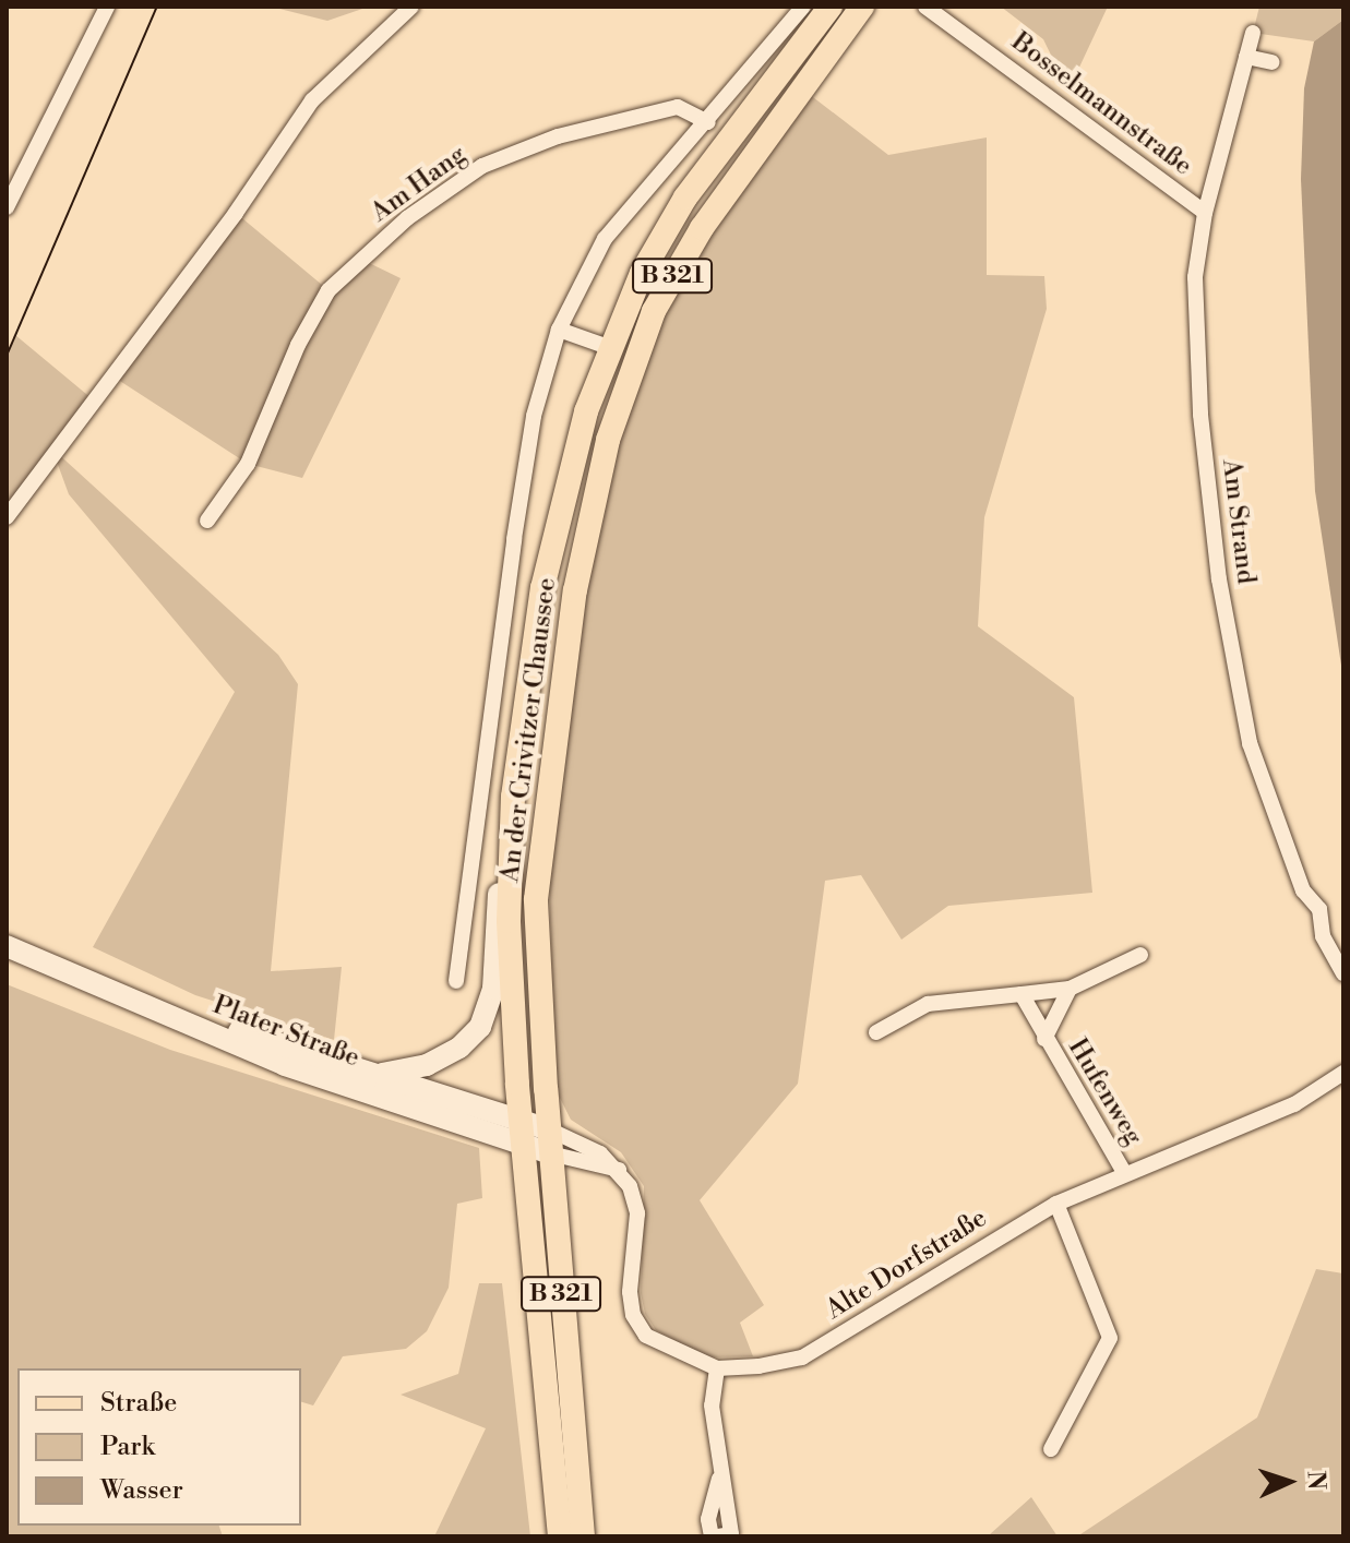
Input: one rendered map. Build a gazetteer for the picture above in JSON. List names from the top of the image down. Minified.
{"streets":{"main road":["B 321","An der Crivitzer Chaussee"],"street":["Bosselmannstraße","Am Hang","Am Strand","Plater Straße","Hufenweg","Alte Dorfstraße"]},"crossings":[["Bosselmannstraße","Am Strand"],["Am Hang","An der Crivitzer Chaussee"],["B 321","An der Crivitzer Chaussee"],["B 321","Plater Straße"],["An der Crivitzer Chaussee","Plater Straße"],["Hufenweg","Alte Dorfstraße"]],"legend":["Straße","Park","Wasser"],"north":"right"}
